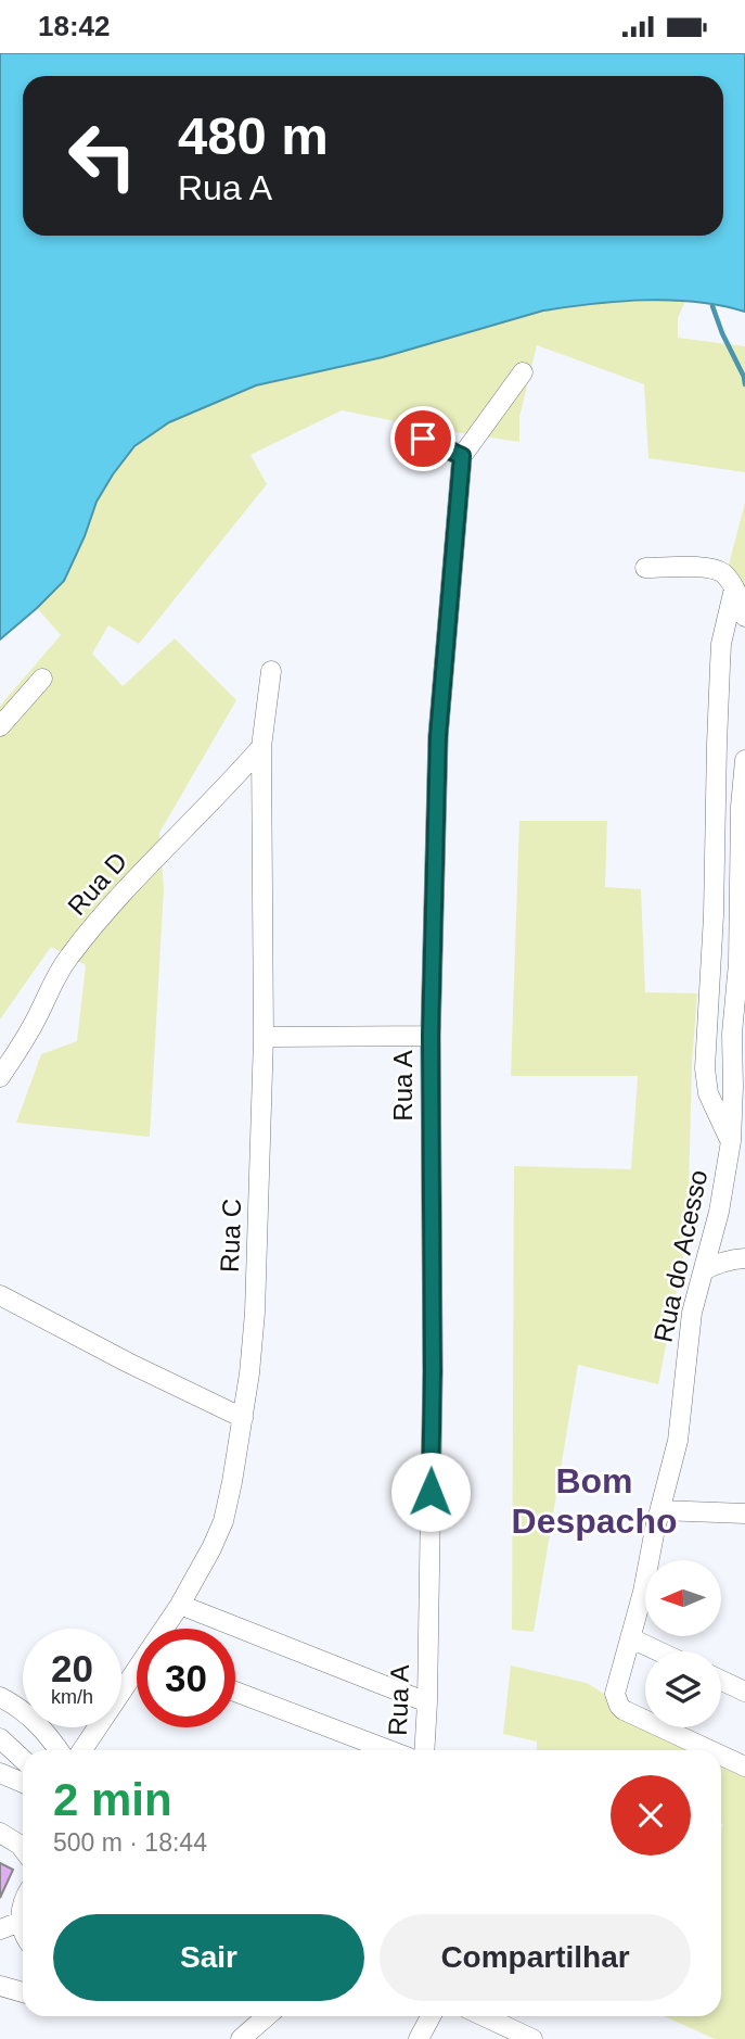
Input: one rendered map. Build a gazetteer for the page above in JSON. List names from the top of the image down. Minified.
{"streets":{"street":["Rua D","Rua A","Rua C","Rua do Acesso"]},"crossings":[["Rua D","Rua C"]],"districts":["Bom Despacho"],"north":"left","page":{"status":"18:42","turn":["480 m","Rua A"],"speed":"20 km/h","limit":"30","heading":["2 min","500 m · 18:44"],"buttons":["Sair","Compartilhar"]}}
